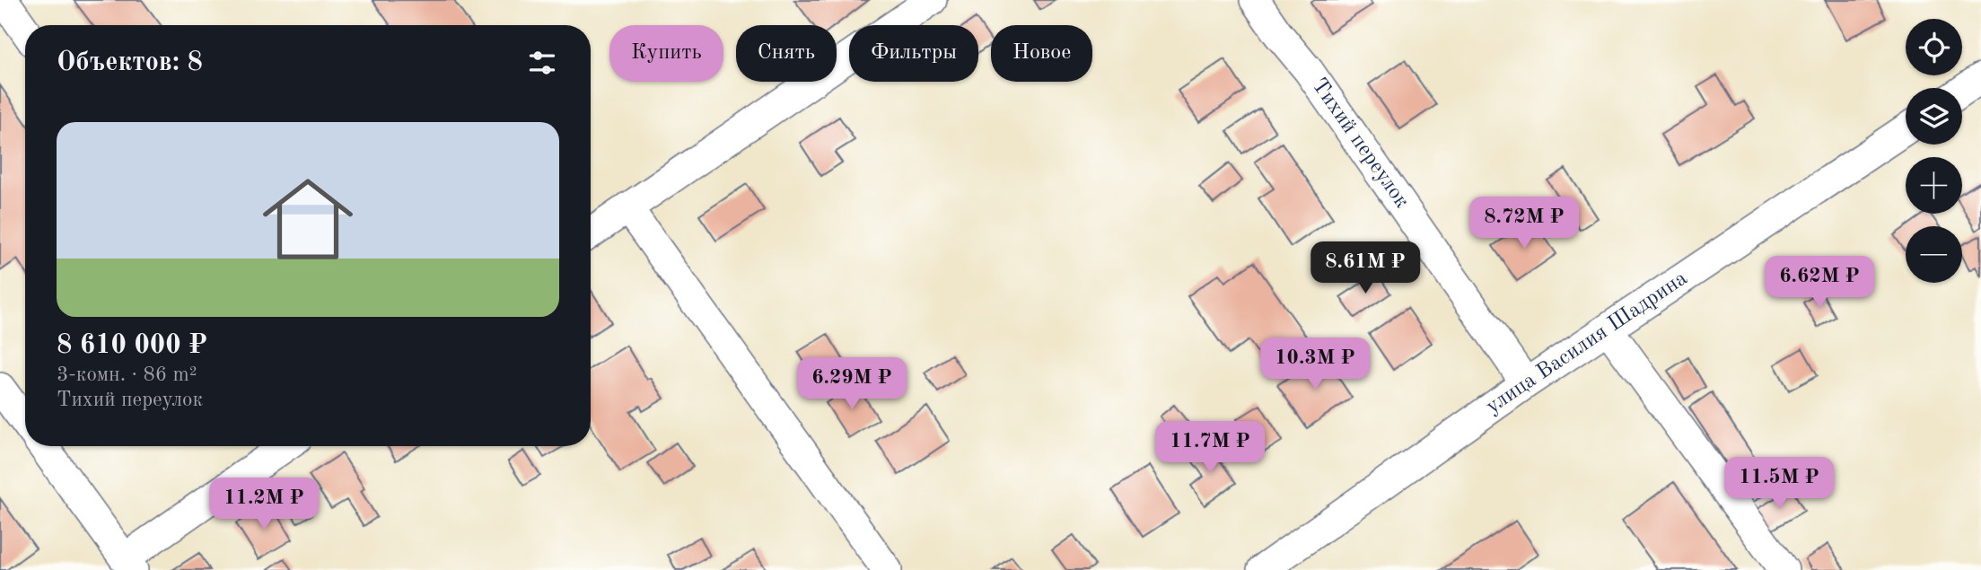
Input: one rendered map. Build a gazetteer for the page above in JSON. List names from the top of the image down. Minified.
{"streets":{"street":["Тихий переулок","улица Василия Шадрина"]},"crossings":[["Тихий переулок","улица Василия Шадрина"]],"page":{"map_buttons":["+","−"],"chip":["Купить","Снять","Фильтры","Новое"],"heading":"Объектов: 8","list":[{"name":"8 610 000 ₽","note":"3-комн. · 86 m² · Тихий переулок"}],"price":["8.72M ₽","8.61M ₽","6.62M ₽","10.3M ₽","6.29M ₽","11.7M ₽","11.5M ₽","11.2M ₽"]}}
